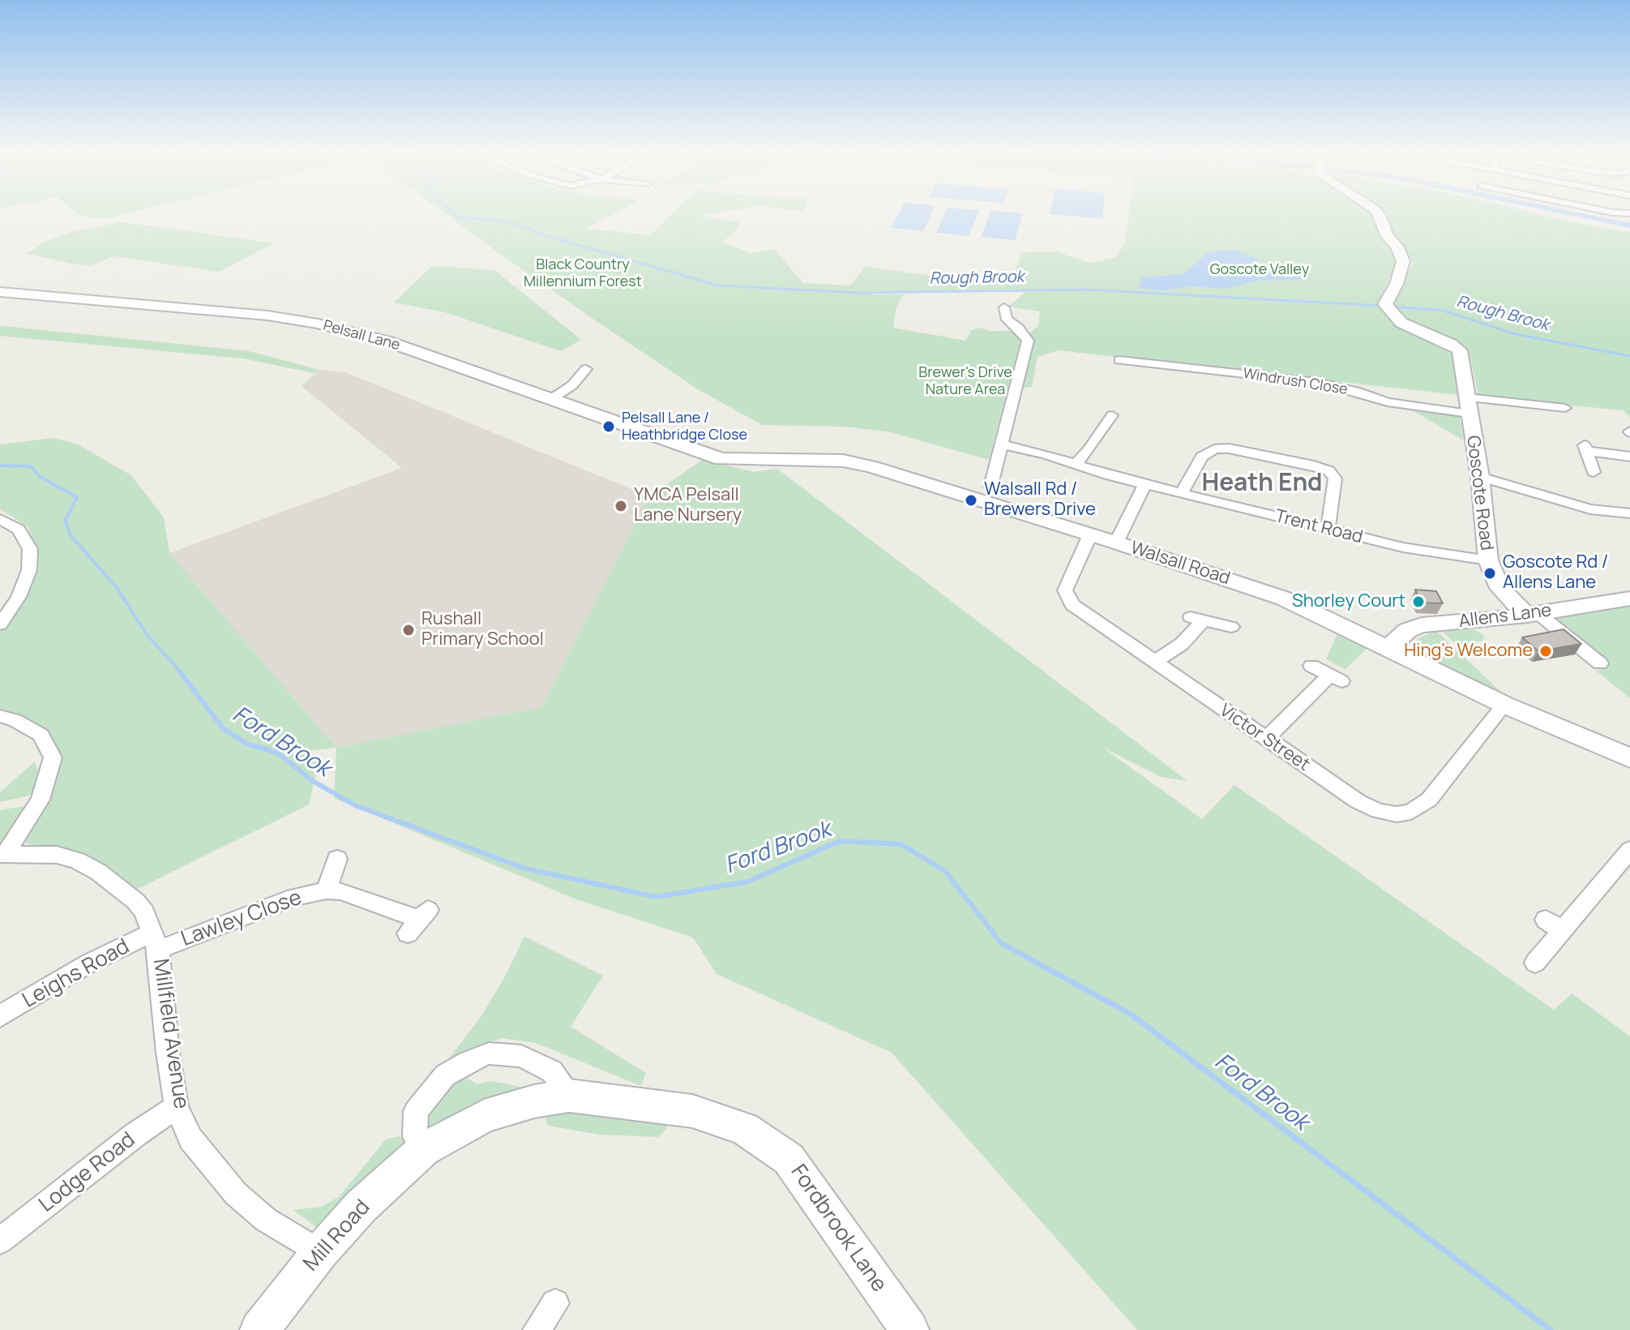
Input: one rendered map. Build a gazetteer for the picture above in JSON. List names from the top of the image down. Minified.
{"streets":{"street":["Pelsall Lane","Windrush Close","Goscote Road","Trent Road","Walsall Road","Allens Lane","Victor Street","Lawley Close","Leighs Road","Millfield Avenue","Lodge Road","Fordbrook Lane","Mill Road"]},"crossings":[["Pelsall Lane","Walsall Road"],["Windrush Close","Goscote Road"],["Goscote Road","Trent Road"],["Goscote Road","Allens Lane"],["Walsall Road","Allens Lane"],["Walsall Road","Victor Street"],["Lawley Close","Leighs Road"],["Lawley Close","Millfield Avenue"],["Leighs Road","Millfield Avenue"],["Millfield Avenue","Lodge Road"],["Millfield Avenue","Mill Road"],["Fordbrook Lane","Mill Road"]],"districts":["Heath End"],"water":["Rough Brook","Ford Brook"],"parks":["Black Country Millennium Forest","Goscote Valley","Brewer's Drive Nature Area"],"places":["Pelsall Lane / Heathbridge Close","Walsall Rd / Brewers Drive","YMCA Pelsall Lane Nursery","Goscote Rd / Allens Lane","Shorley Court","Rushall Primary School","Hing's Welcome"]}
